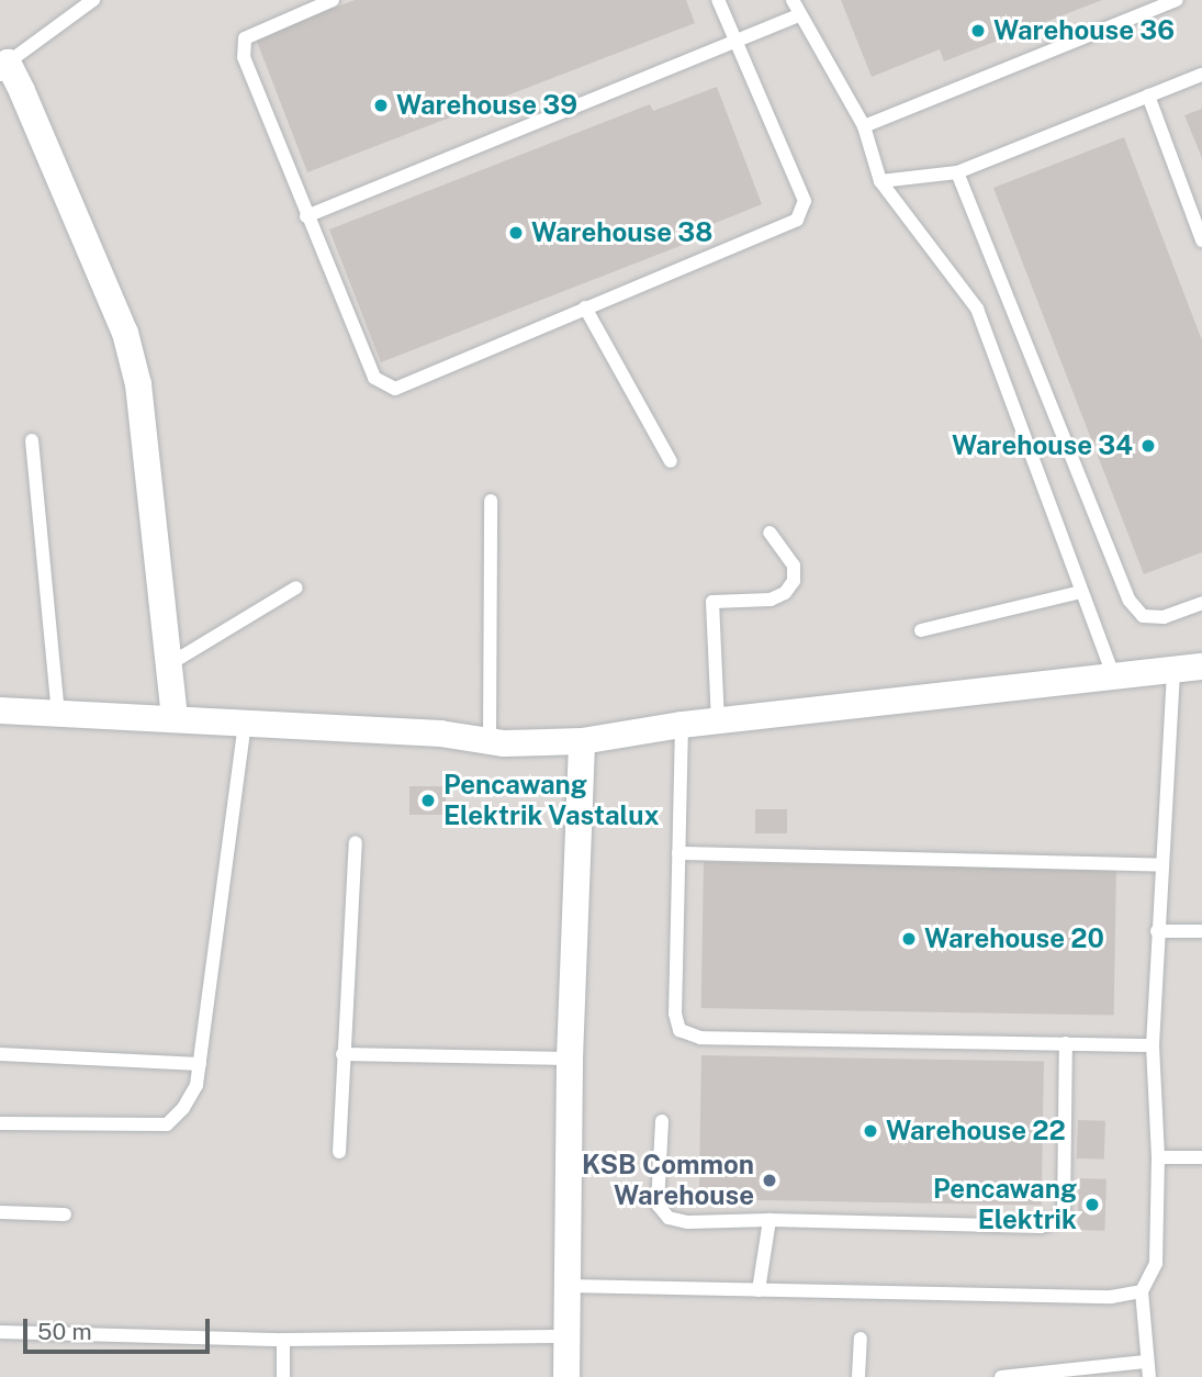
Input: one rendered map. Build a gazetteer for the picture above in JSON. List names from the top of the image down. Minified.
{"places":["Warehouse 36","Warehouse 39","Warehouse 38","Warehouse 34","Pencawang Elektrik Vastalux","Warehouse 20","Warehouse 22","KSB Common Warehouse","Pencawang Elektrik"],"scale_bar":"50 m"}
